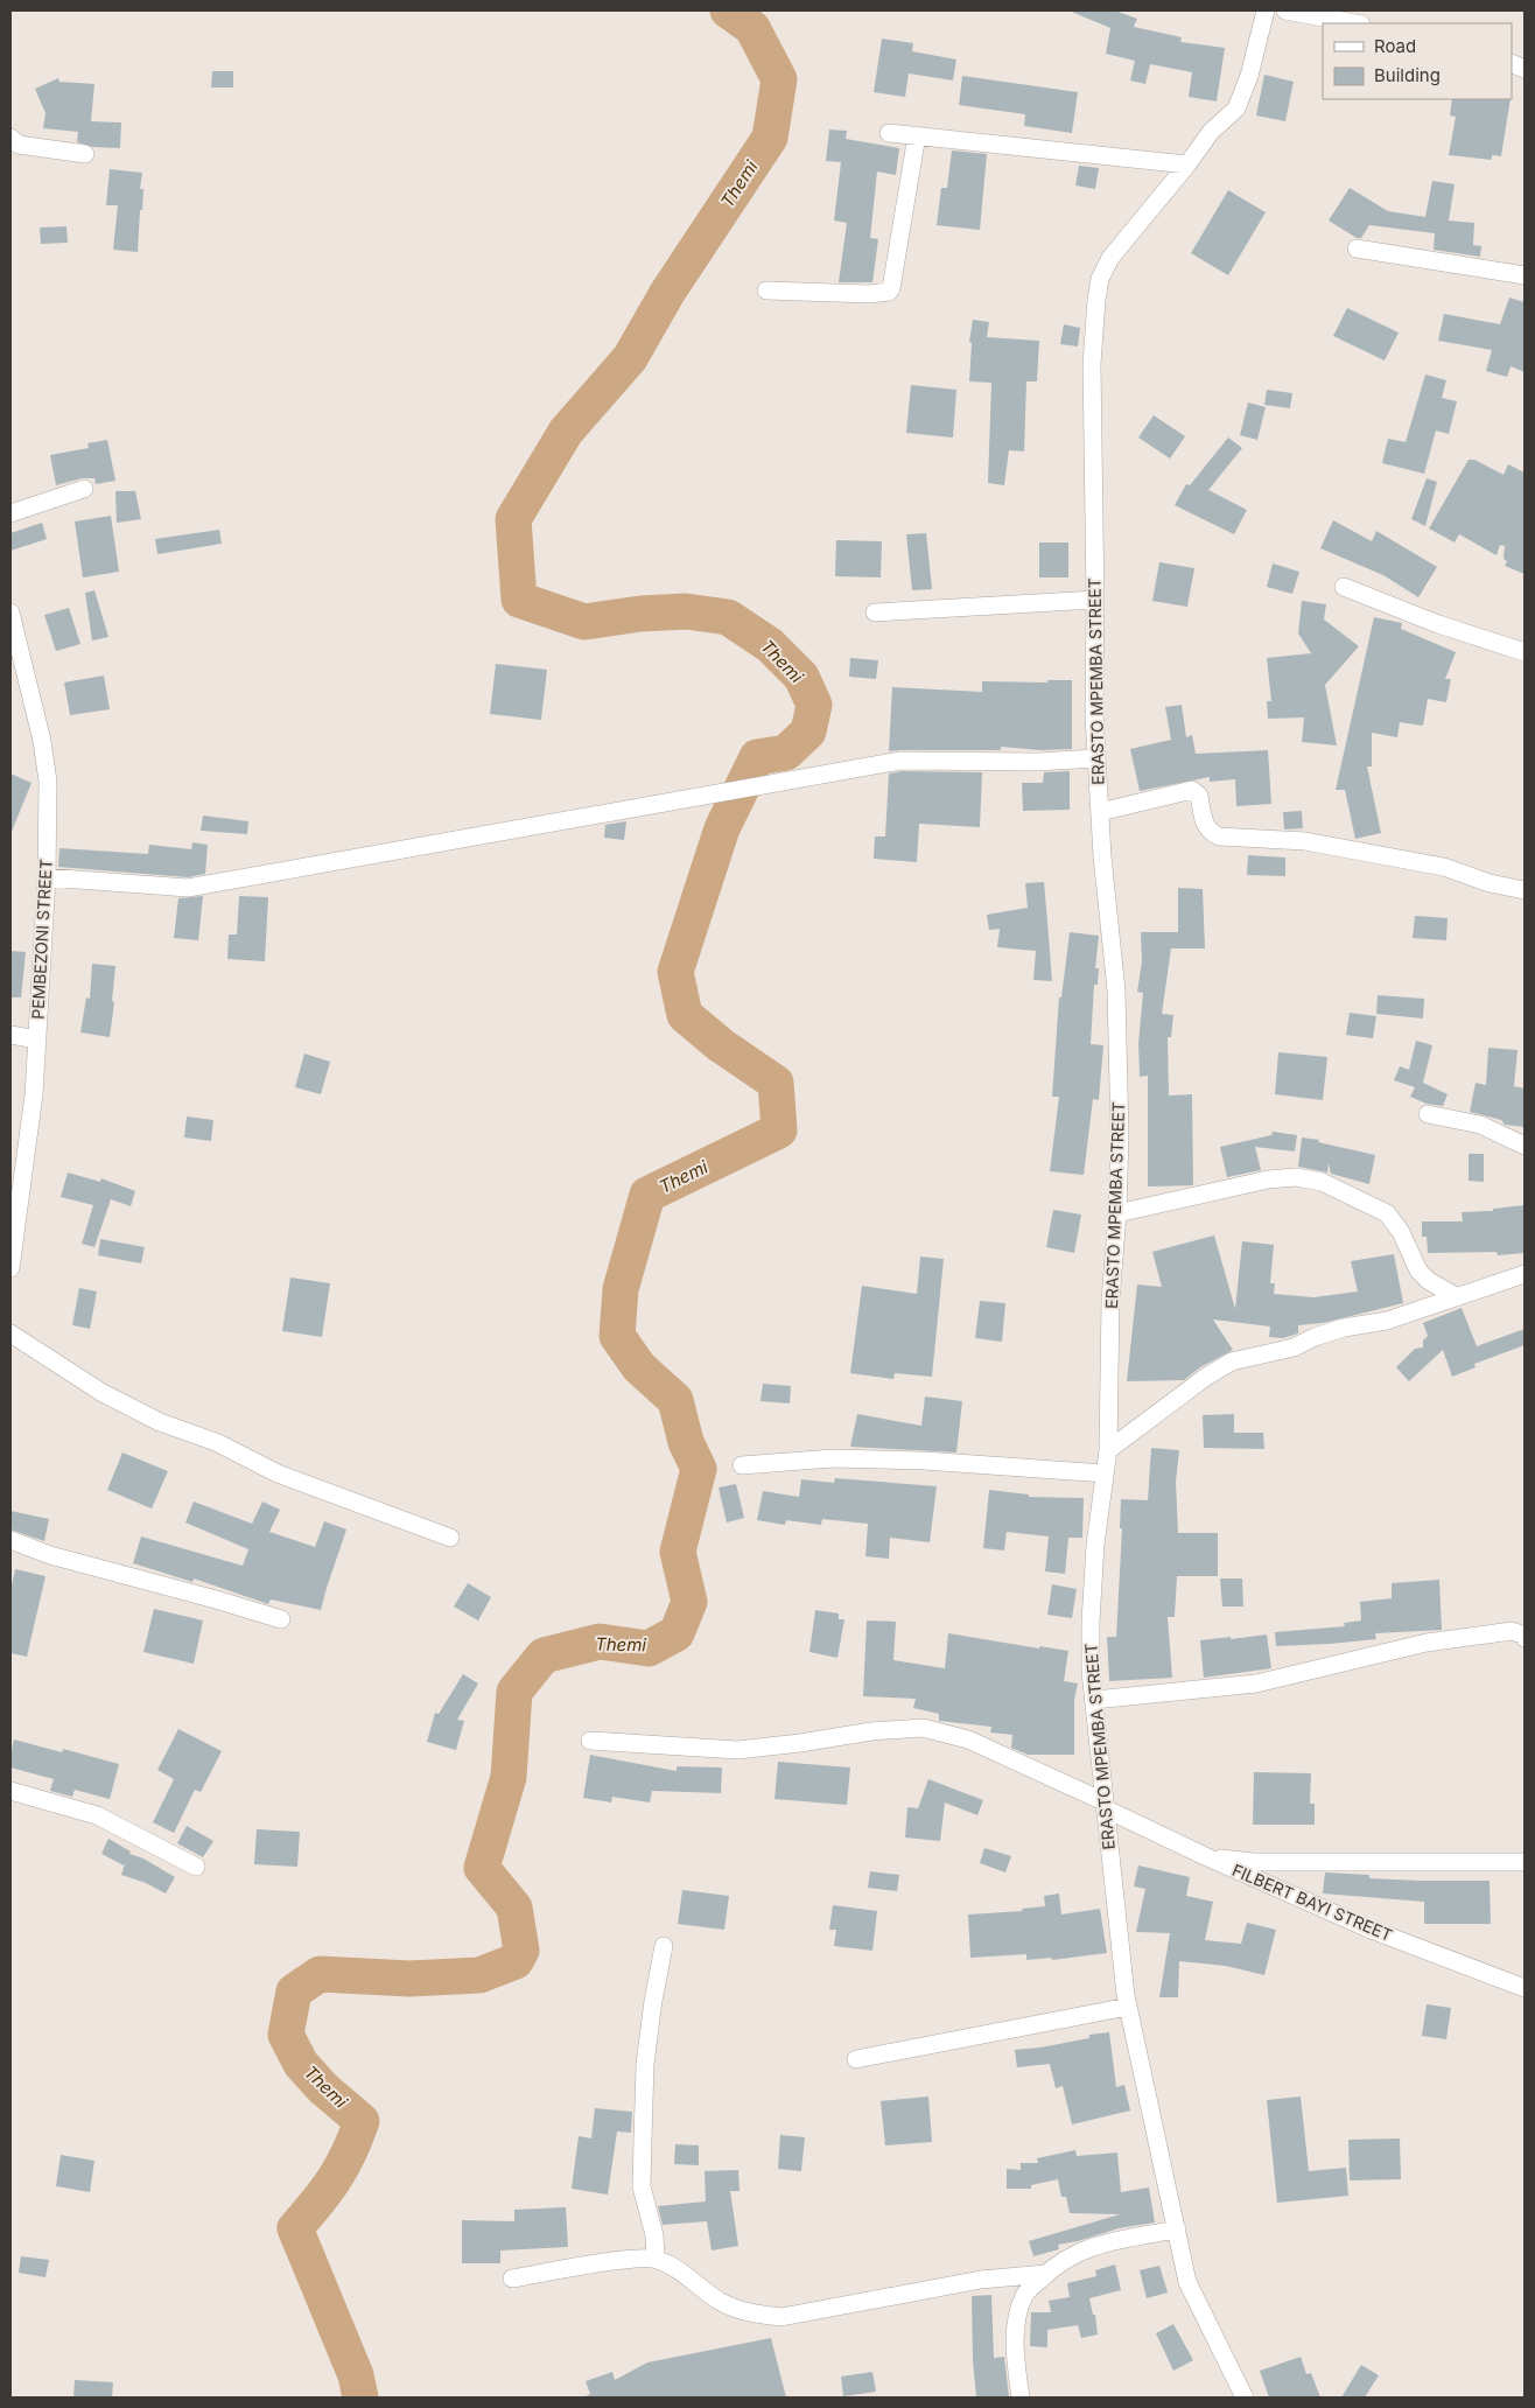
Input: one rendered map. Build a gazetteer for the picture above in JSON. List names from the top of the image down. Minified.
{"streets":{"street":["ERASTO MPEMBA STREET","PEMBEZONI STREET","FILBERT BAYI STREET"]},"crossings":[["ERASTO MPEMBA STREET","FILBERT BAYI STREET"]],"water":["Themi"],"legend":["Road","Building"]}
